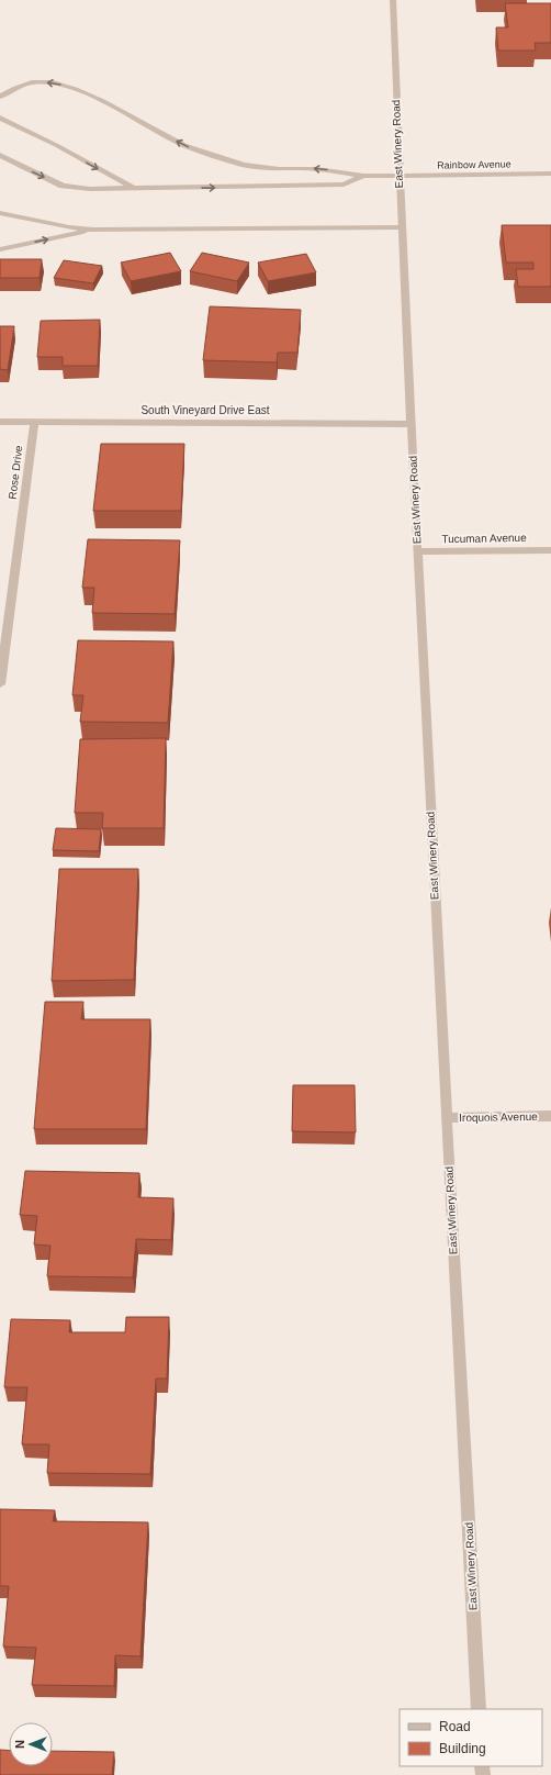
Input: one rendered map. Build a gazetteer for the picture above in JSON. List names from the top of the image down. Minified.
{"streets":{"street":["East Winery Road","Rainbow Avenue","South Vineyard Drive East","Rose Drive","Tucuman Avenue","Iroquois Avenue"]},"crossings":[["East Winery Road","Rainbow Avenue"],["East Winery Road","South Vineyard Drive East"],["East Winery Road","Tucuman Avenue"],["East Winery Road","Iroquois Avenue"],["South Vineyard Drive East","Rose Drive"]],"legend":["Road","Building"],"north":"left"}
